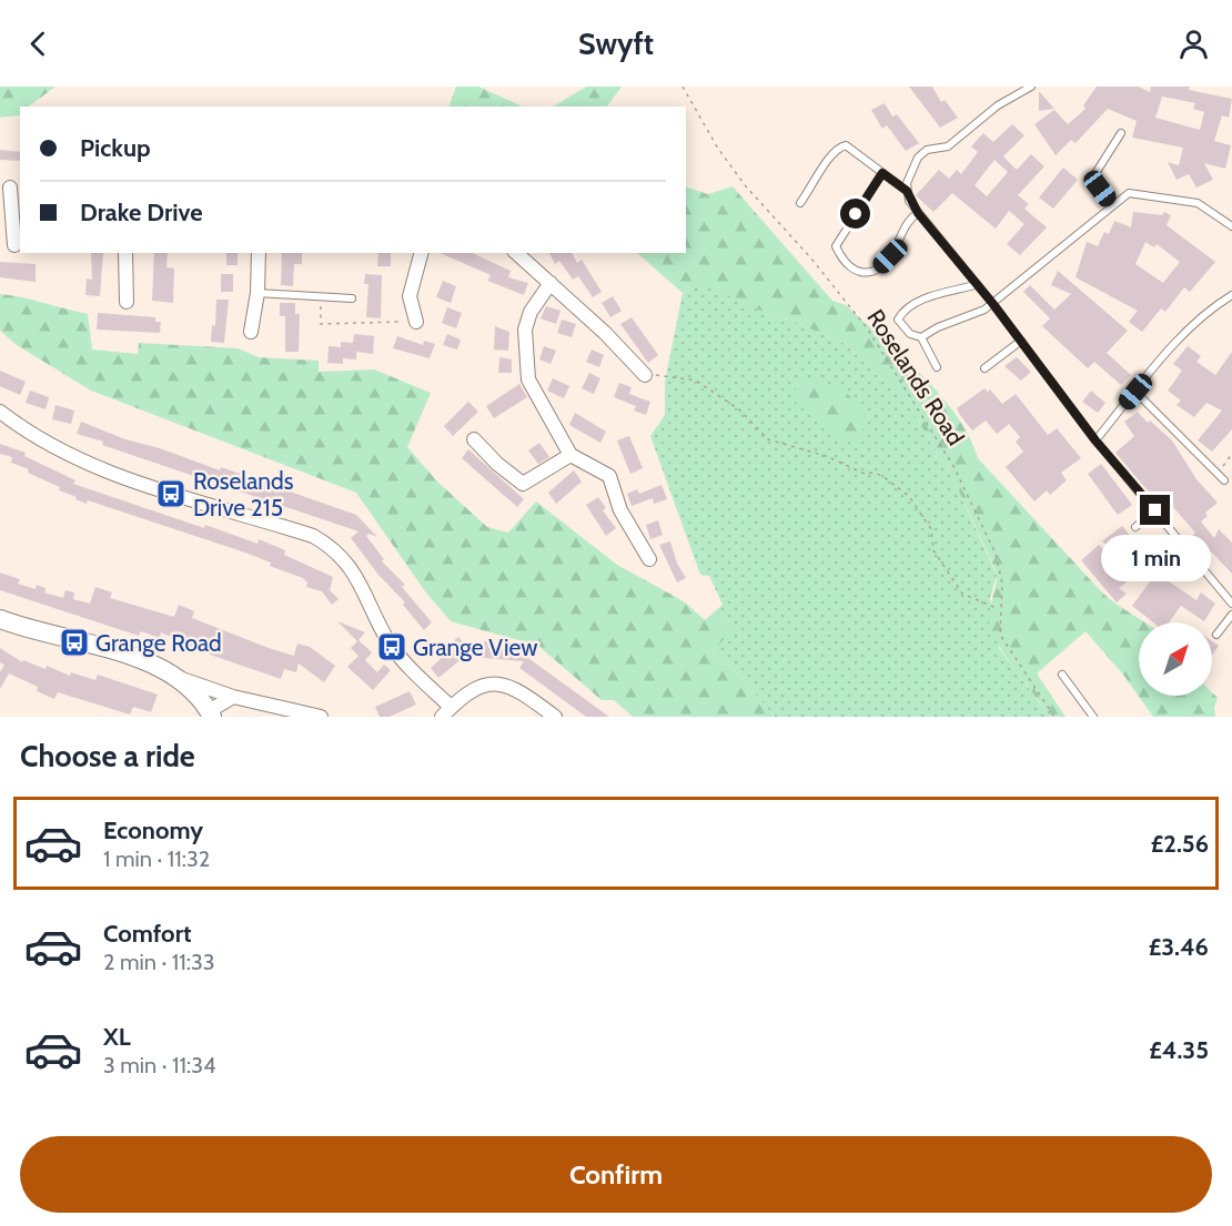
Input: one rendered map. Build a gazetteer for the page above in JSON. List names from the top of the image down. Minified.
{"streets":{"path":["Roselands Road"]},"places":{"bus stop":["Roselands Drive 215","Grange Road","Grange View"]},"north":"top right","page":{"header":"Swyft","banner":["Pickup","Drake Drive"],"bubble":"1 min","heading":"Choose a ride","list":[{"name":"Economy","note":"1 min · 11:32","value":"£2.56"},{"name":"Comfort","note":"2 min · 11:33","value":"£3.46"},{"name":"XL","note":"3 min · 11:34","value":"£4.35"}],"buttons":"Confirm"}}
